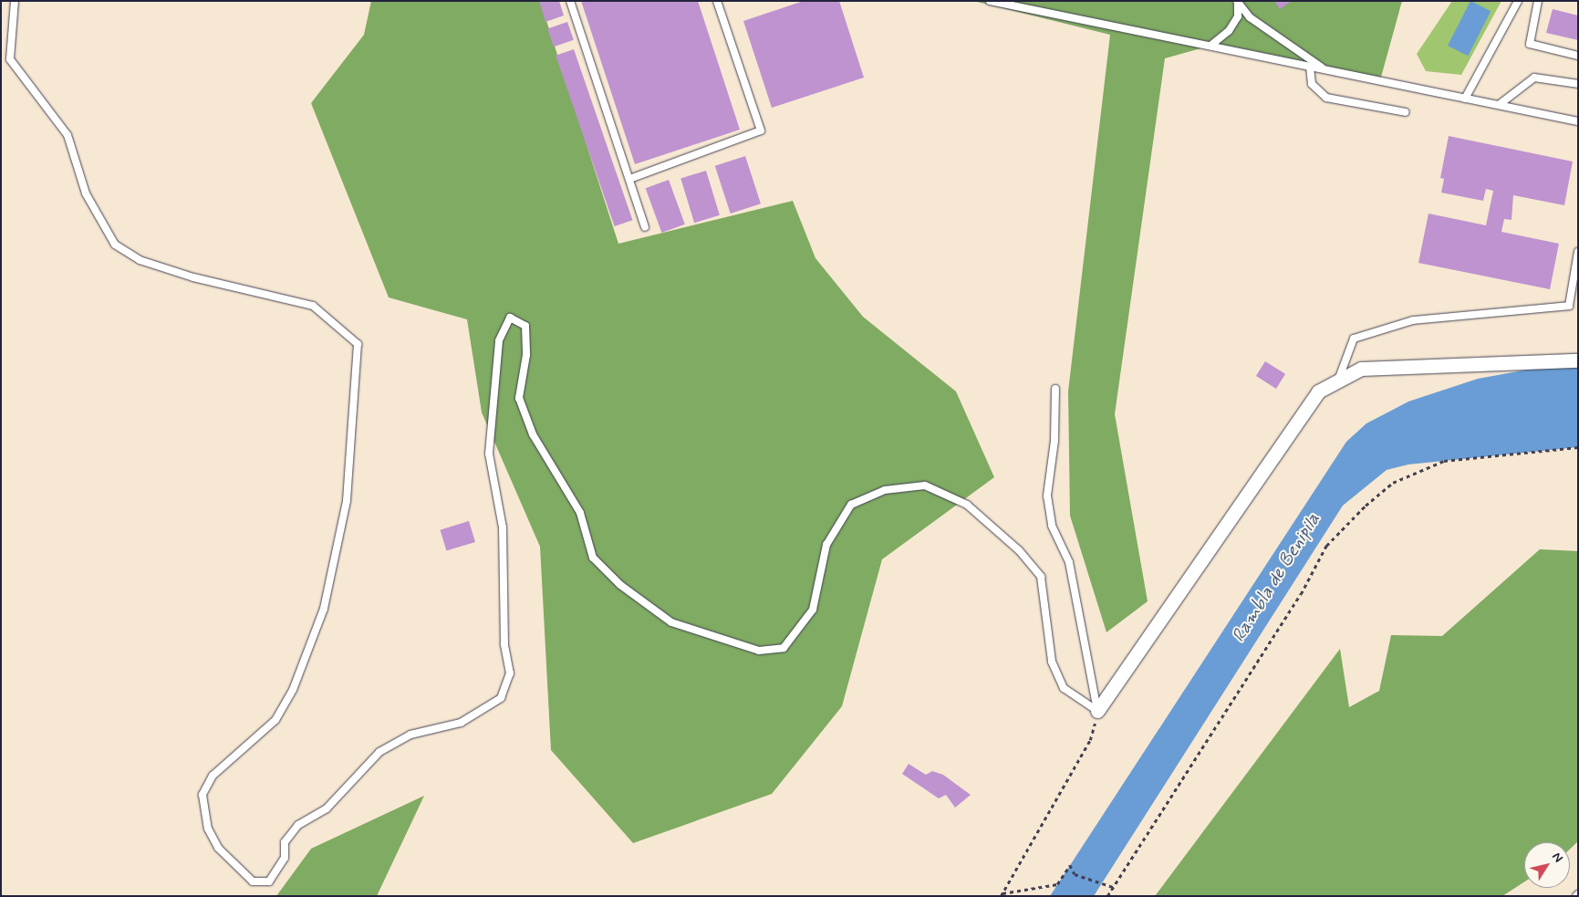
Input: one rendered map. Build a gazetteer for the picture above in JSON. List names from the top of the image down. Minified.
{"water":["Rambla de Benipila"],"north":"top right"}
